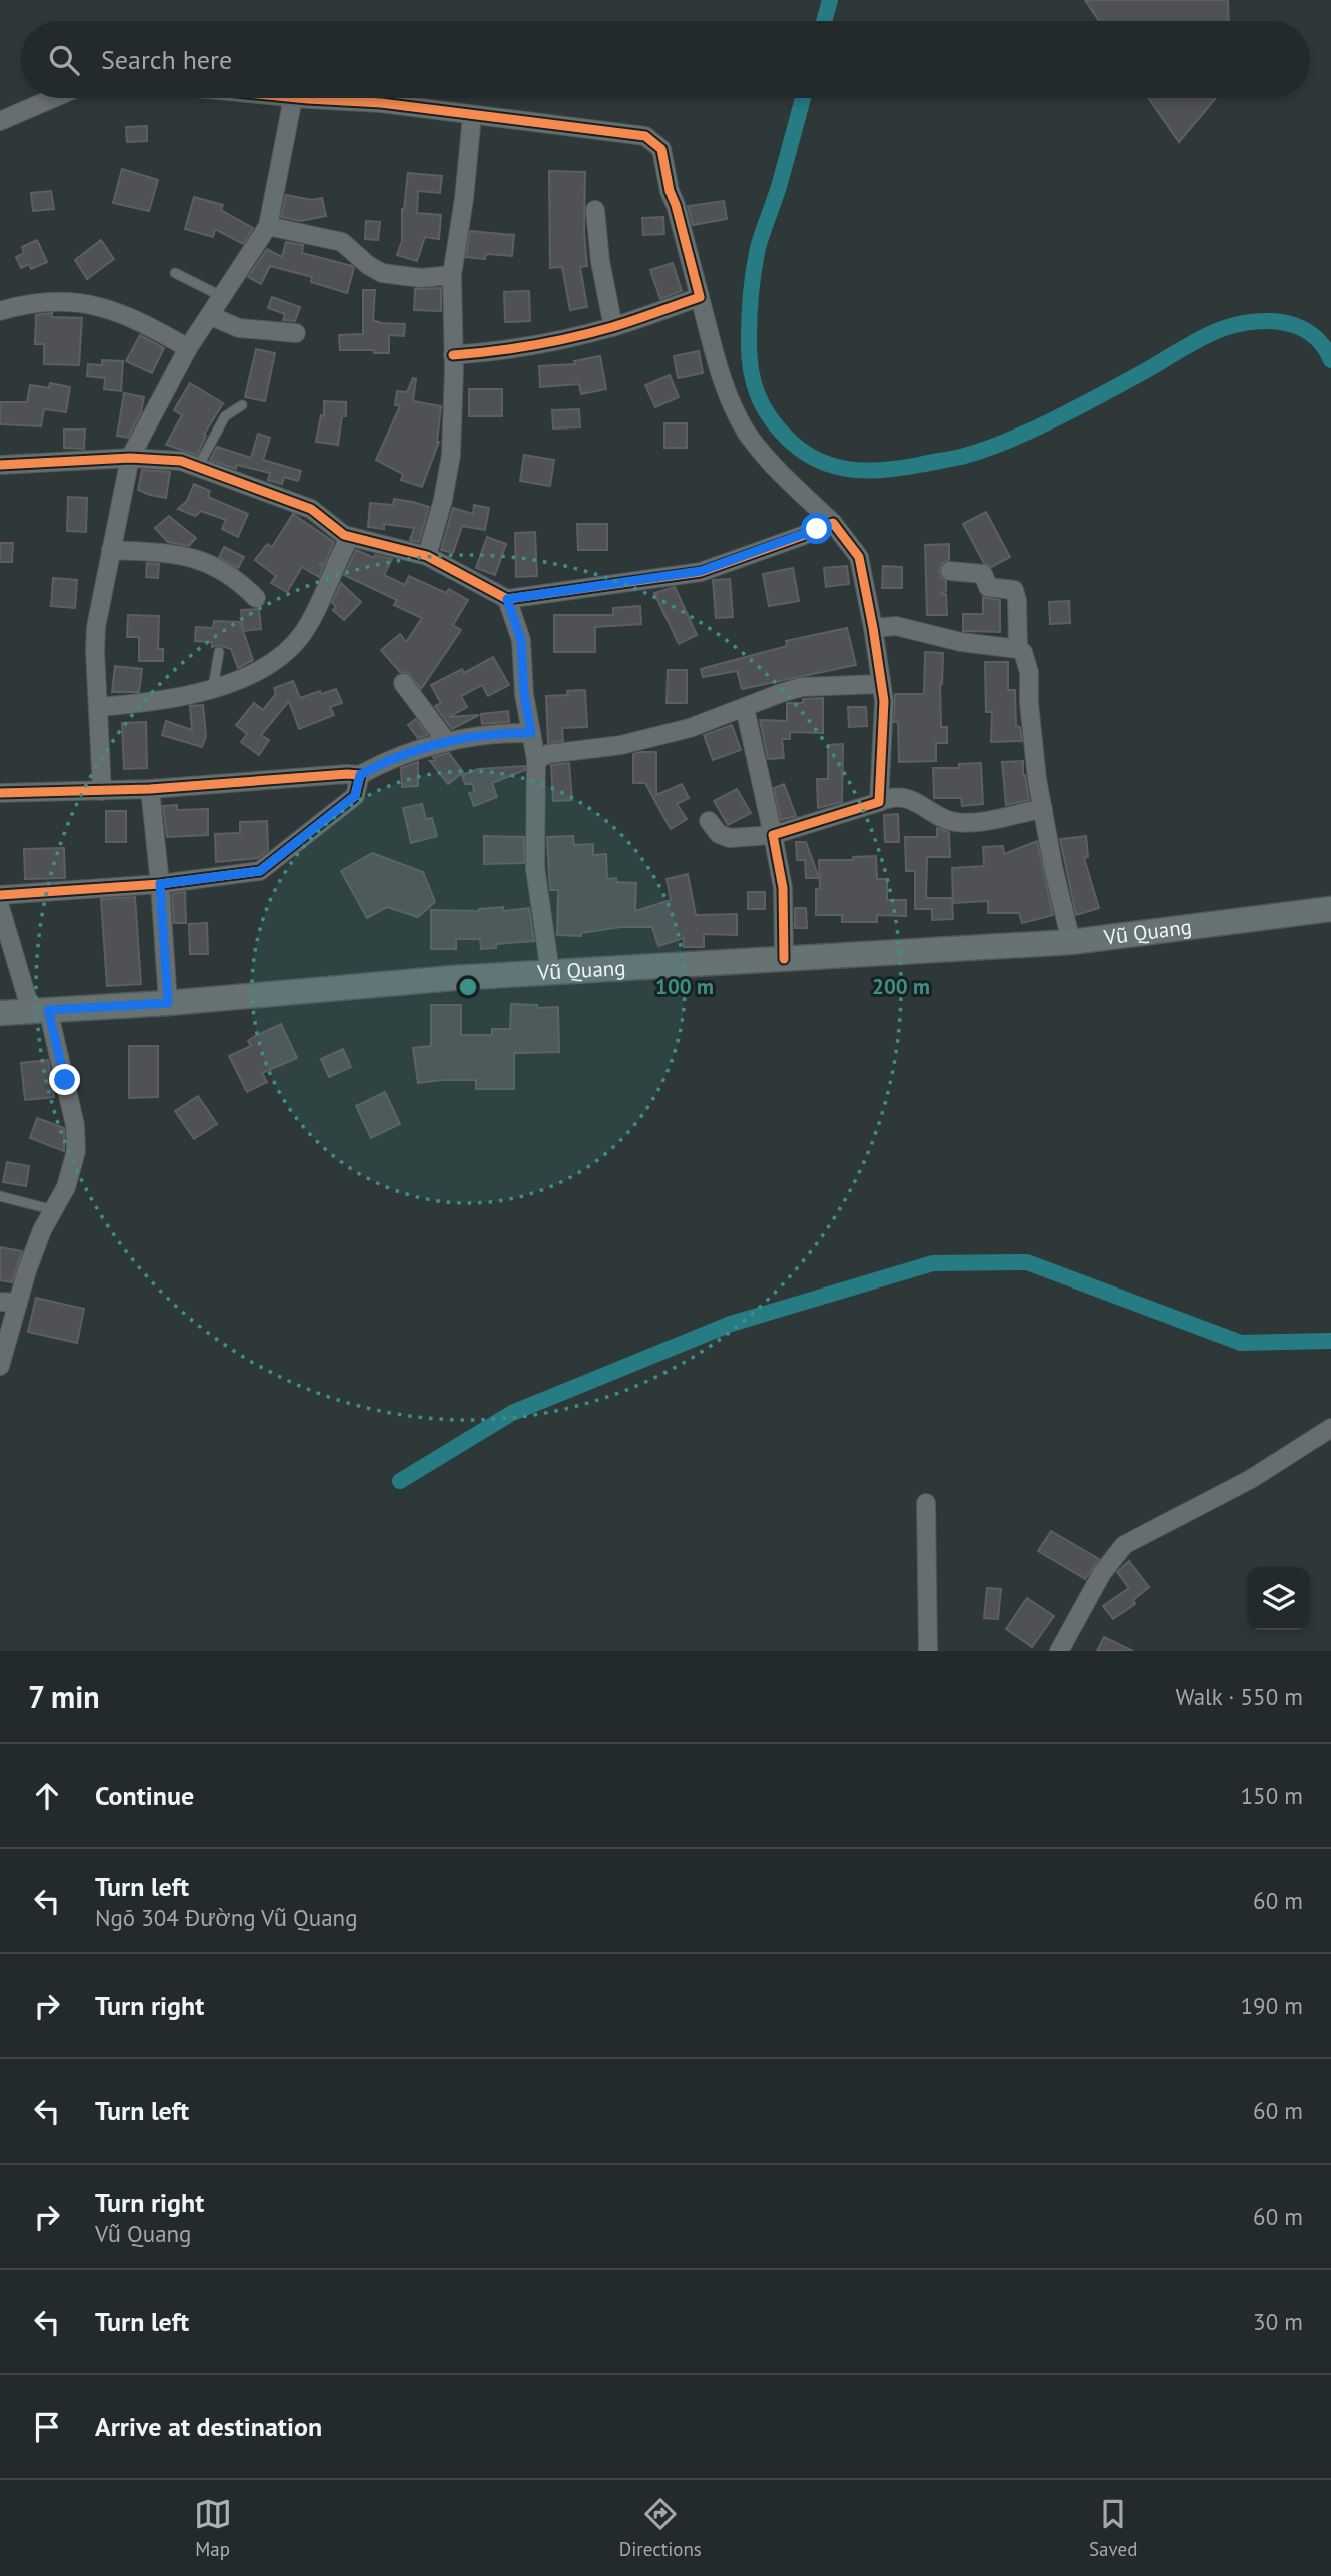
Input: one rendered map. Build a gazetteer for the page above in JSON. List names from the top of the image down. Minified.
{"streets":{"main road":["Vũ Quang"]},"page":{"search":"Search here","heading":["7 min","Walk · 550 m"],"list":[["Continue","150 m"],["Turn left","Ngõ 304 Đường Vũ Quang","60 m"],["Turn right","190 m"],["Turn left","60 m"],["Turn right","Vũ Quang","60 m"],["Turn left","30 m"],"Arrive at destination"],"nav":["Map","Directions","Saved"]},"rings":["100 m","200 m"]}
